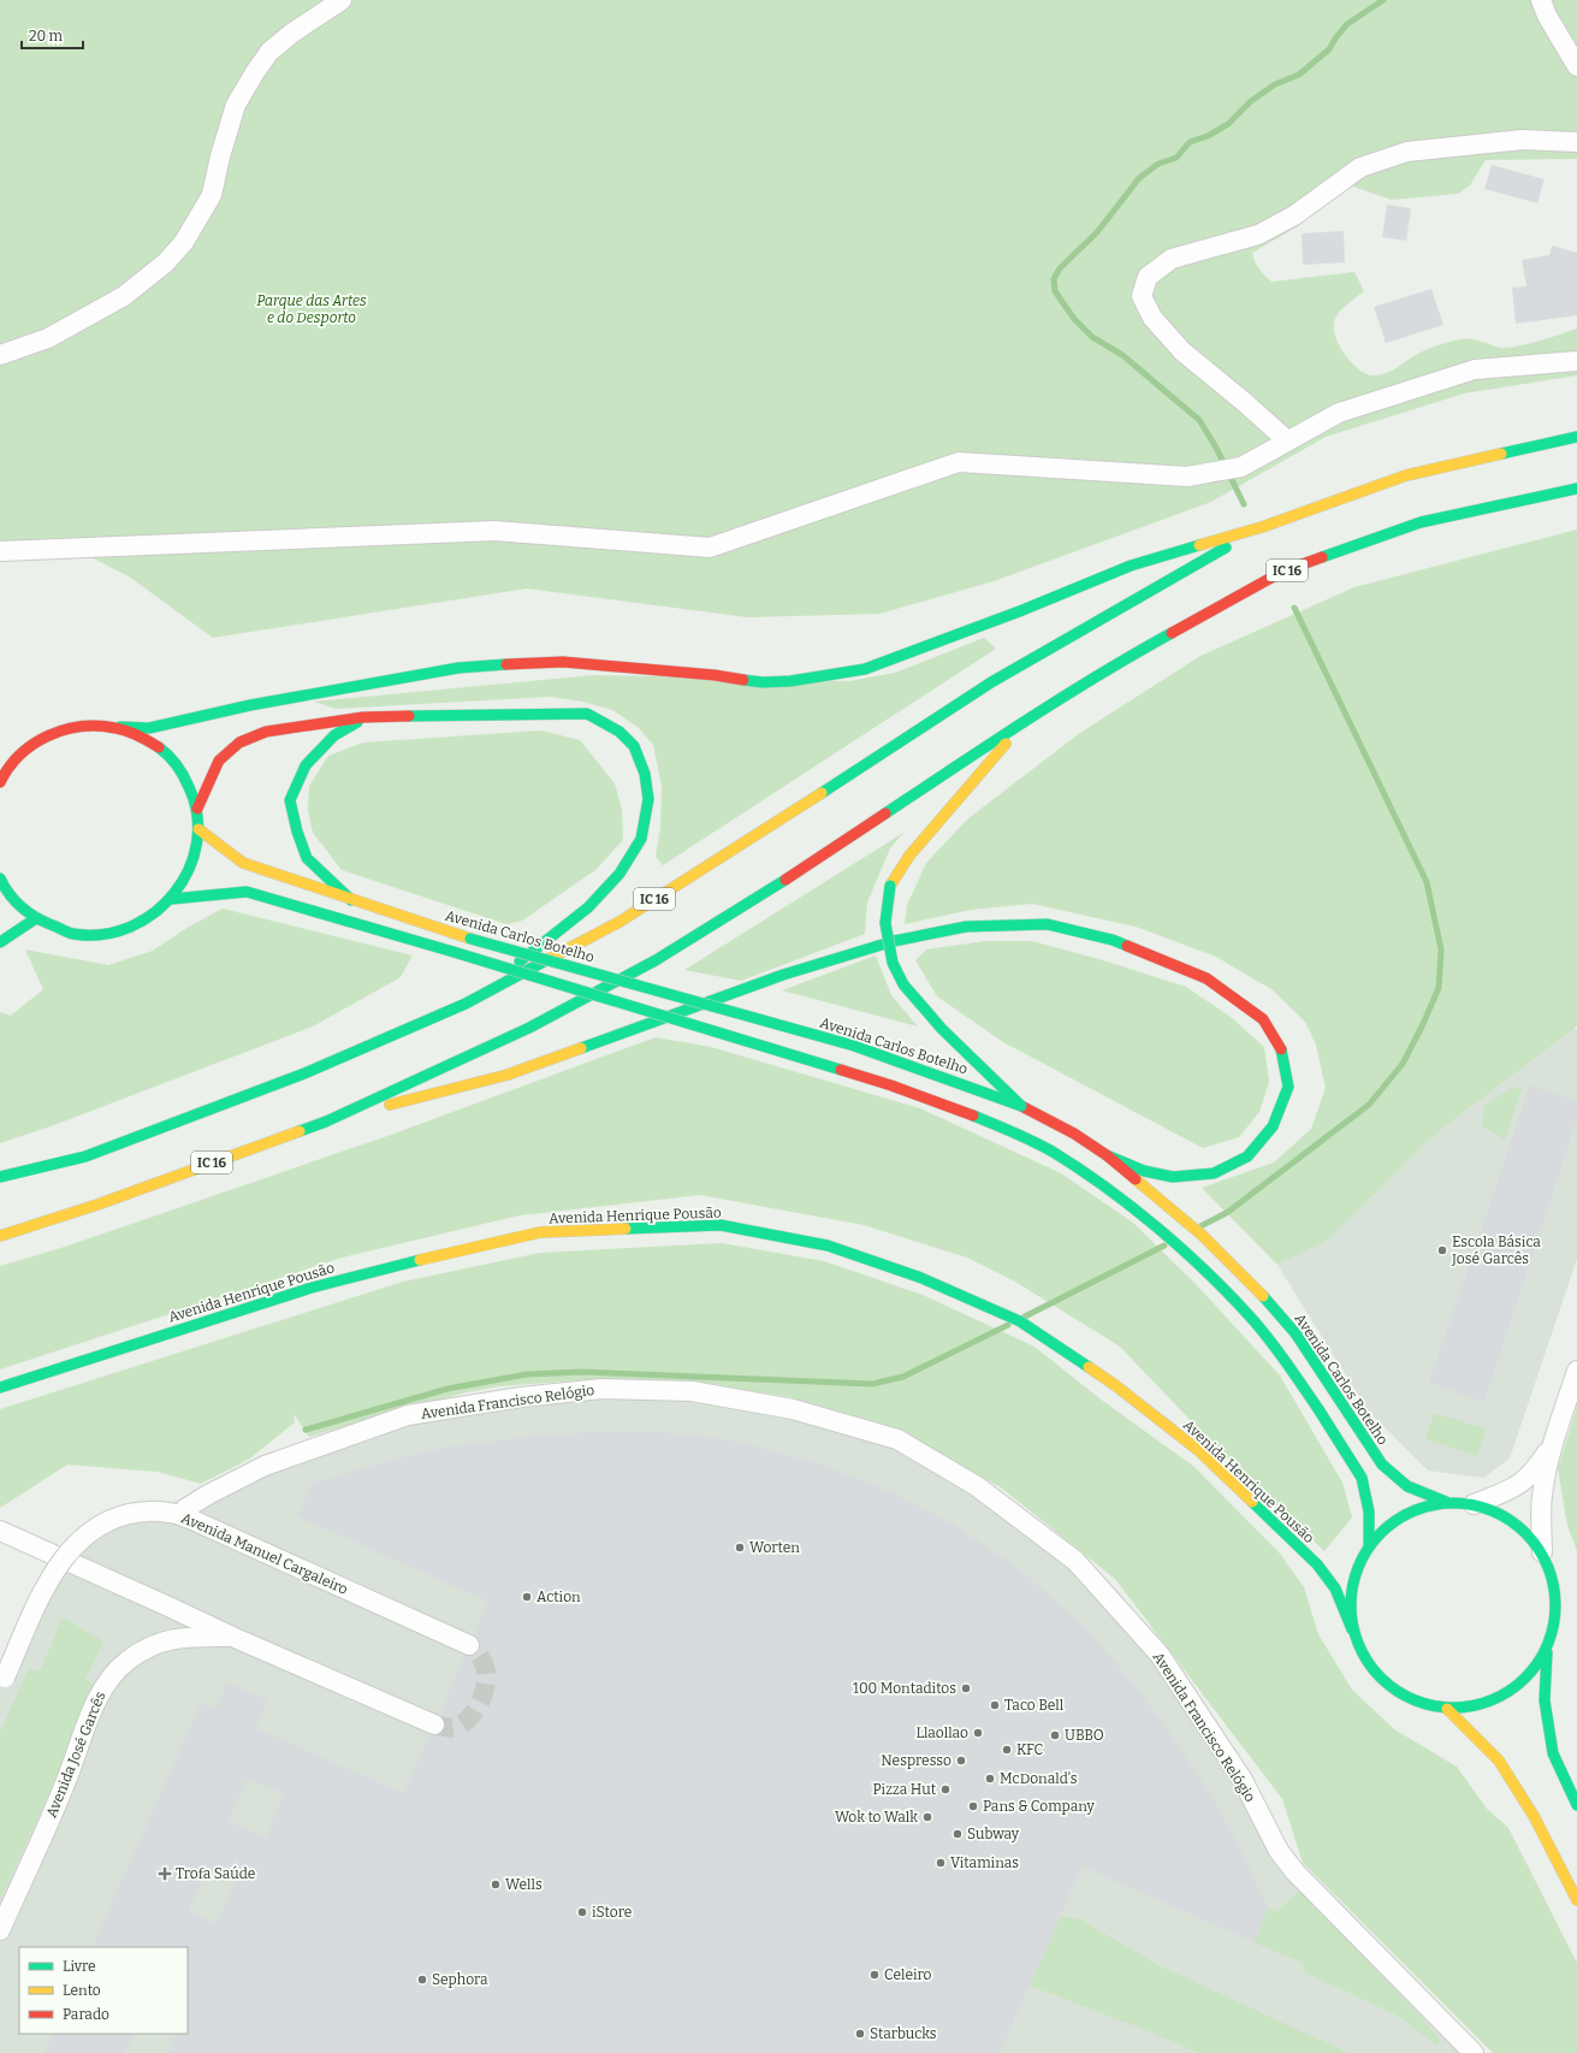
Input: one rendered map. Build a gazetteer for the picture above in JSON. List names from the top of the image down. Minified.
{"streets":{"main road":["IC 16","Avenida Carlos Botelho","Avenida Henrique Pousão"],"street":["Avenida Francisco Relógio","Avenida Manuel Cargaleiro","Avenida José Garcês"]},"crossings":[["Avenida Francisco Relógio","Avenida Manuel Cargaleiro"]],"parks":["Parque das Artes e do Desporto"],"places":{"other":["Escola Básica José Garcês","Worten","Action","100 Montaditos","Taco Bell","Llaollao","UBBO","KFC","Nespresso","McDonald's","Pizza Hut","Pans & Company","Wok to Walk","Subway","Vitaminas","Wells","iStore","Celeiro","Sephora","Starbucks"],"health":["Trofa Saúde"]},"legend":["Livre","Lento","Parado"],"scale_bar":"20 m"}
